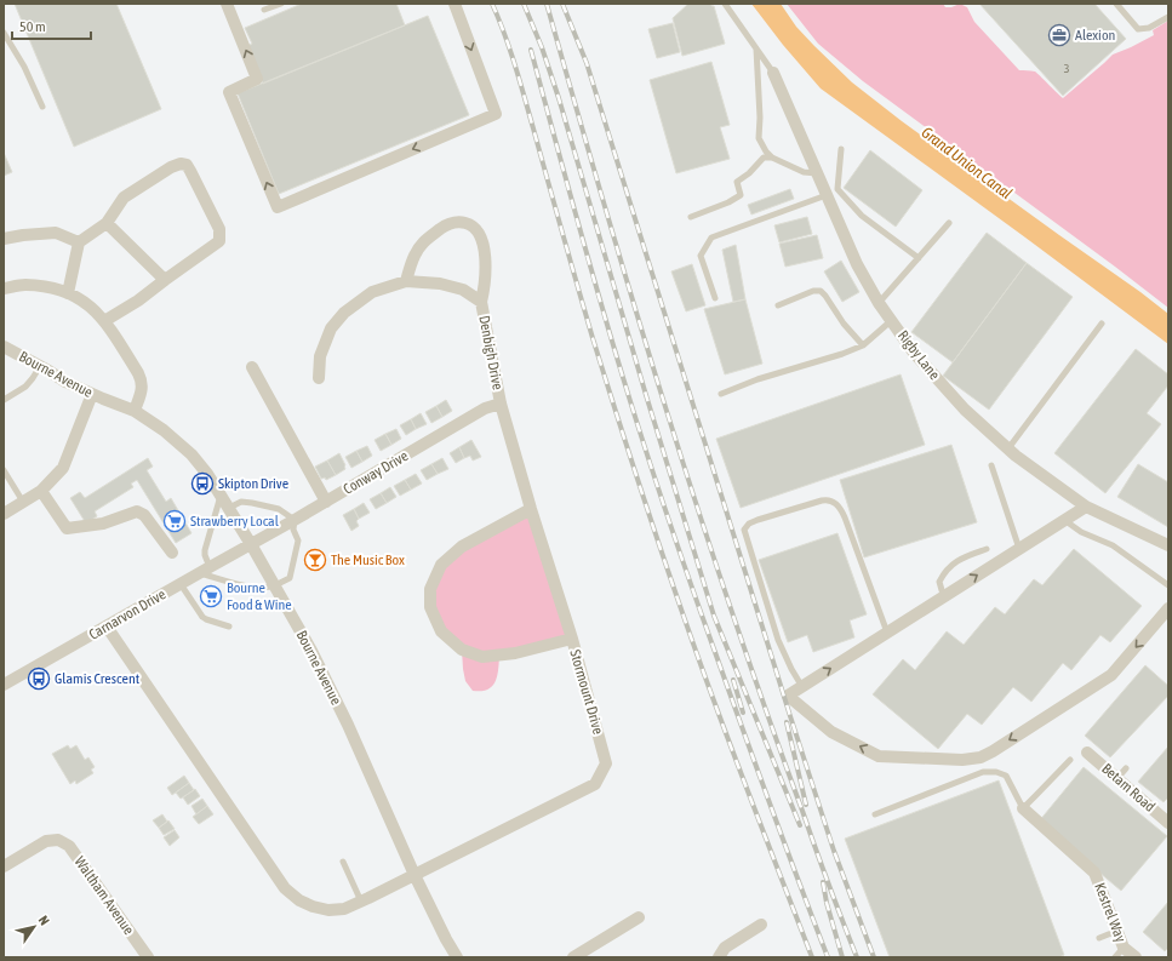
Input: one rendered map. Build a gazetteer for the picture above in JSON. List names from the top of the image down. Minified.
{"streets":{"street":["Denbigh Drive","Rigby Lane","Bourne Avenue","Conway Drive","Carnarvon Drive","Stormount Drive","Betam Road","Waltham Avenue","Kestrel Way"]},"crossings":[["Denbigh Drive","Conway Drive"],["Denbigh Drive","Stormount Drive"],["Bourne Avenue","Conway Drive"],["Bourne Avenue","Carnarvon Drive"],["Bourne Avenue","Stormount Drive"],["Conway Drive","Carnarvon Drive"],["Conway Drive","Stormount Drive"]],"water":["Grand Union Canal"],"places":{"office":["Alexion"],"bus stop":["Skipton Drive","Glamis Crescent"],"supermarket":["Strawberry Local","Bourne Food & Wine"],"bar":["The Music Box"]},"house_numbers":["3"],"scale_bar":"50 m","north":"top right"}
